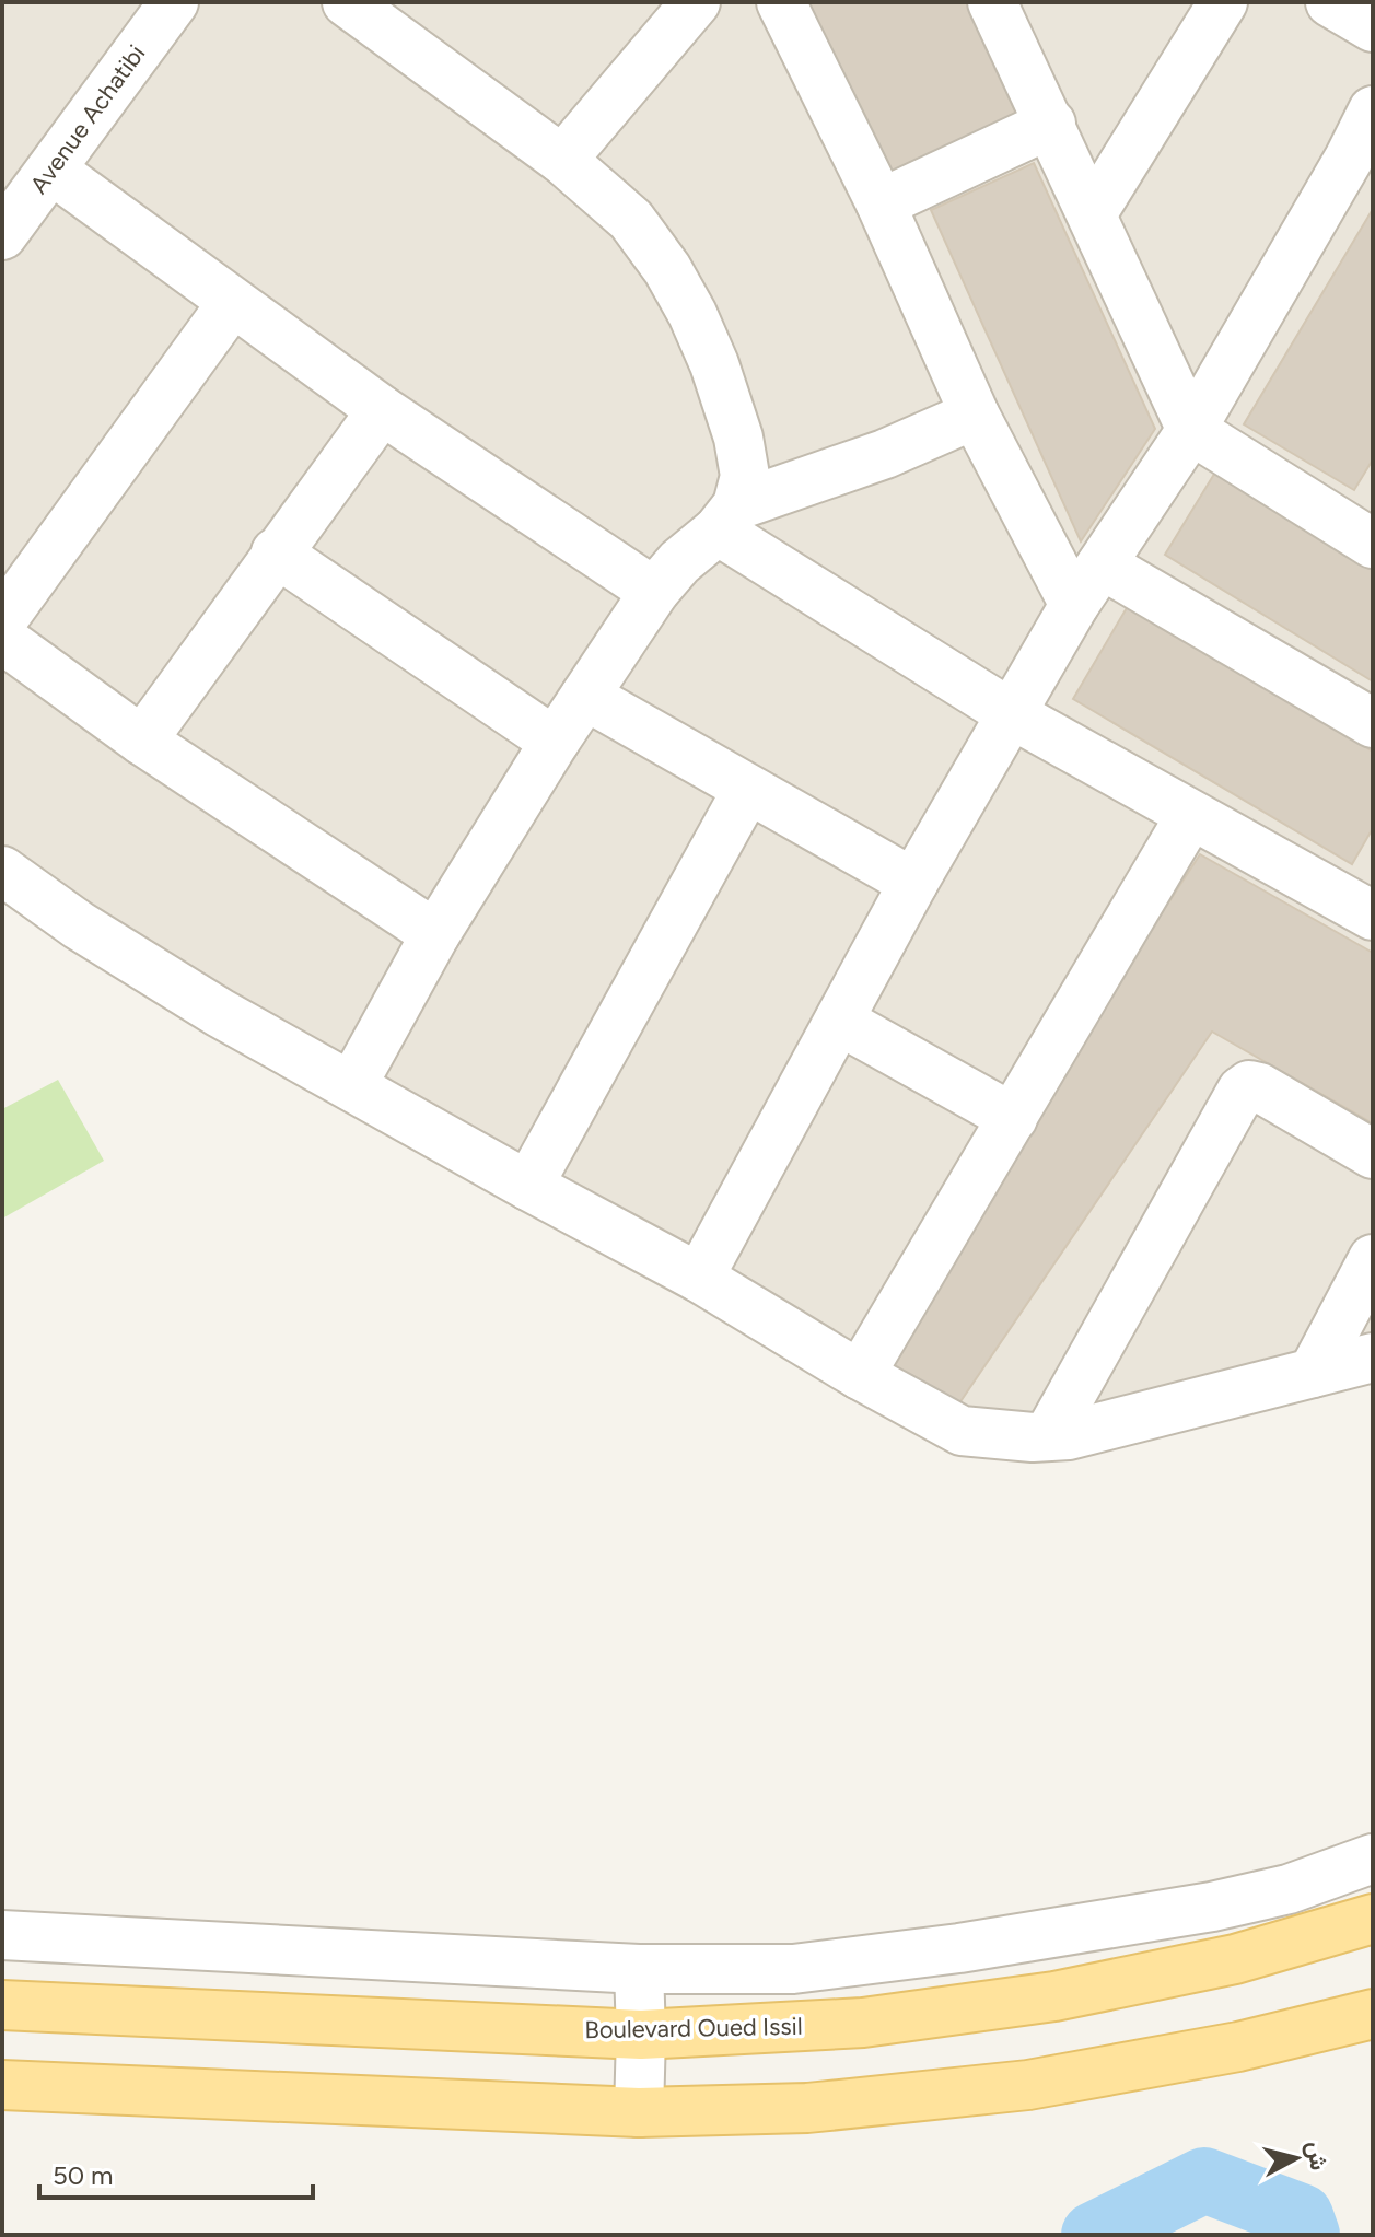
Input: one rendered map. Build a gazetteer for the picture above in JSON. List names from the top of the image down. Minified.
{"streets":{"main road":["Boulevard Oued Issil"],"street":["Avenue Achatibi"]},"scale_bar":"50 m","north":"right"}
